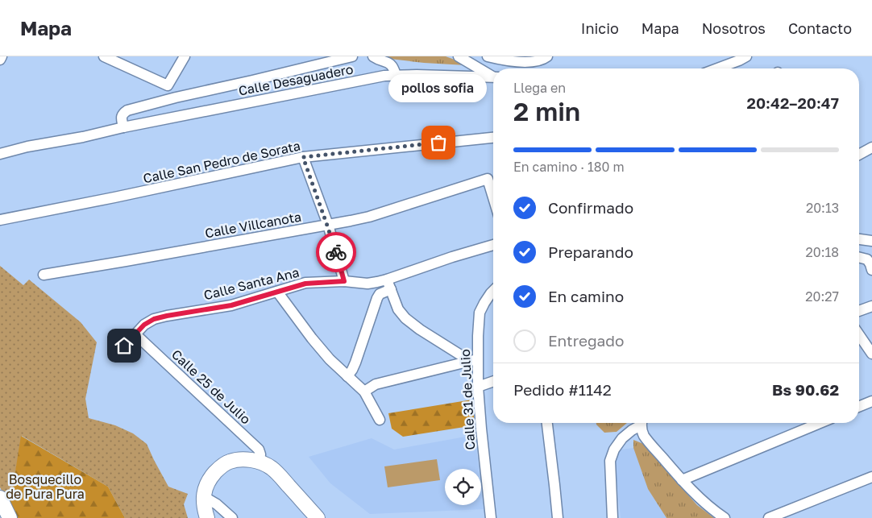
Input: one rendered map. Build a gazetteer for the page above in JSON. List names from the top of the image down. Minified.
{"streets":{"street":["Calle Desaguadero","Calle San Pedro de Sorata","Calle Villcanota","Calle Santa Ana","Calle 25 de Julio","Calle 31 de Julio"]},"crossings":[["Calle Santa Ana","Calle 25 de Julio"]],"parks":["Bosquecillo de Pura Pura"],"places":["pollos sofia"],"page":{"header":"Mapa","nav":["Inicio","Mapa","Nosotros","Contacto"],"heading":["2 min","Llega en","20:42–20:47"],"panel":["Pedido #1142","Bs 90.62"],"bubble":"pollos sofia","bar":"En camino · 180 m","list":[["Confirmado","20:13"],["Preparando","20:18"],["En camino","20:27"],"Entregado"]}}
